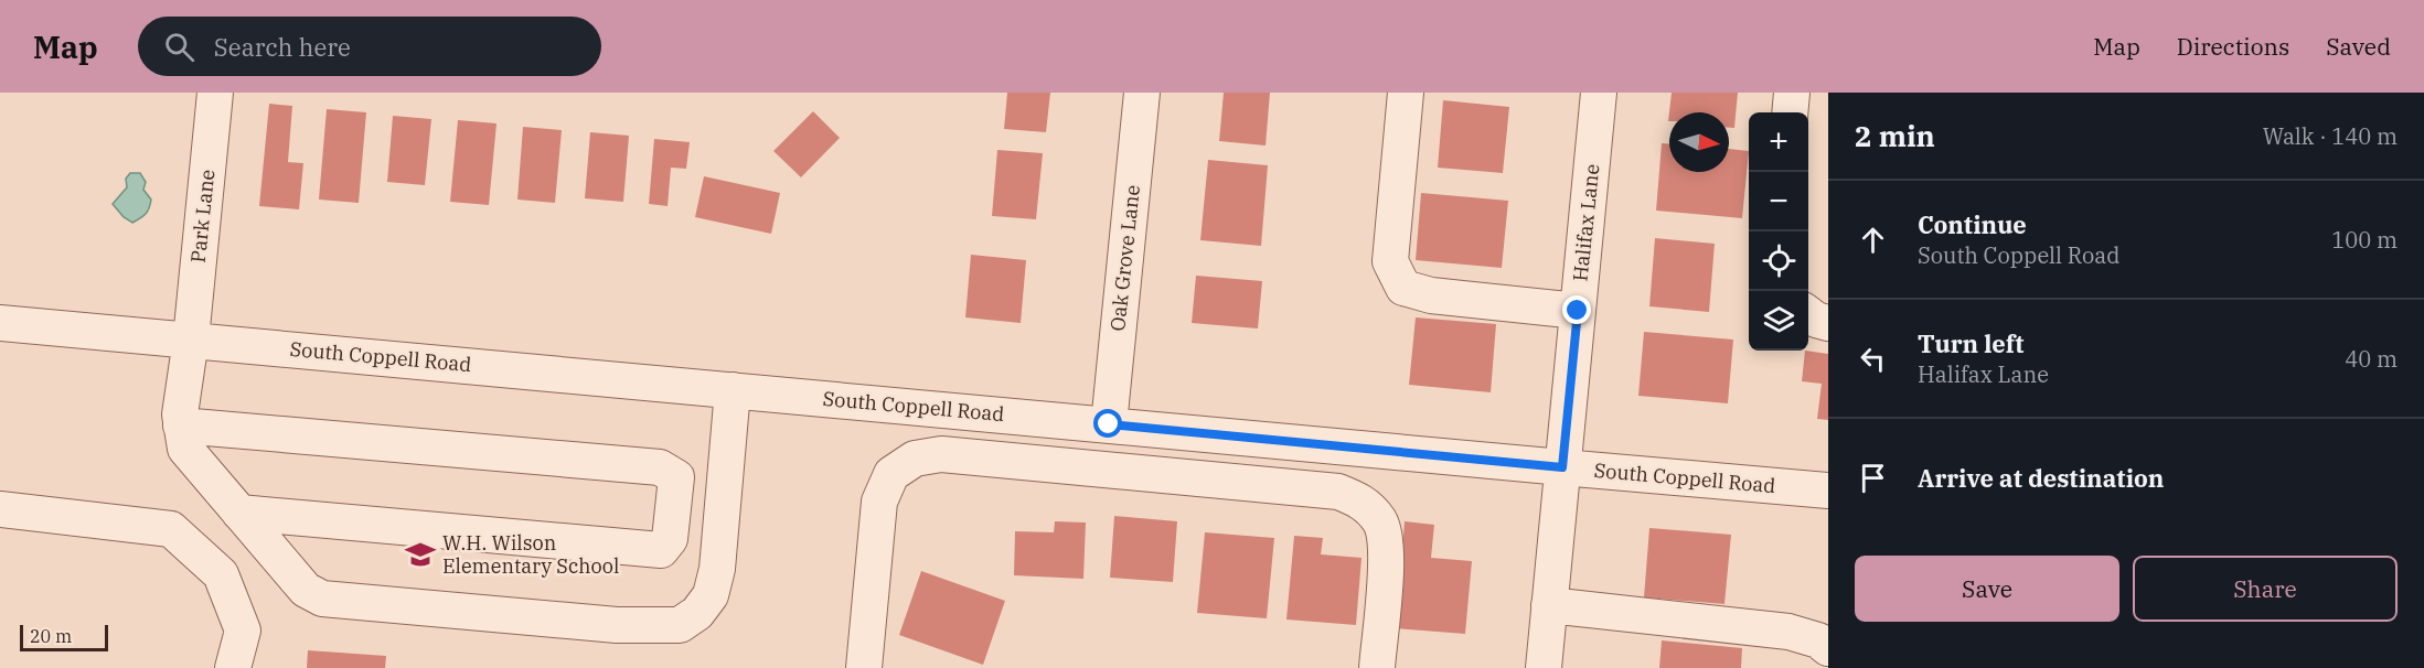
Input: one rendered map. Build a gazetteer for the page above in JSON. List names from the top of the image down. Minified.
{"streets":{"street":["Park Lane","Halifax Lane","Oak Grove Lane","South Coppell Road"]},"crossings":[["Park Lane","South Coppell Road"],["Halifax Lane","South Coppell Road"],["Oak Grove Lane","South Coppell Road"]],"places":{"school or university":["W.H. Wilson Elementary School"]},"scale_bar":"20 m","north":"right","page":{"header":"Map","search":"Search here","nav":["Map","Directions","Saved"],"heading":["2 min","Walk · 140 m"],"map_buttons":["+","−"],"list":[["Continue","South Coppell Road","100 m"],["Turn left","Halifax Lane","40 m"],"Arrive at destination"],"buttons":["Save","Share"],"scale":"20 m"}}
